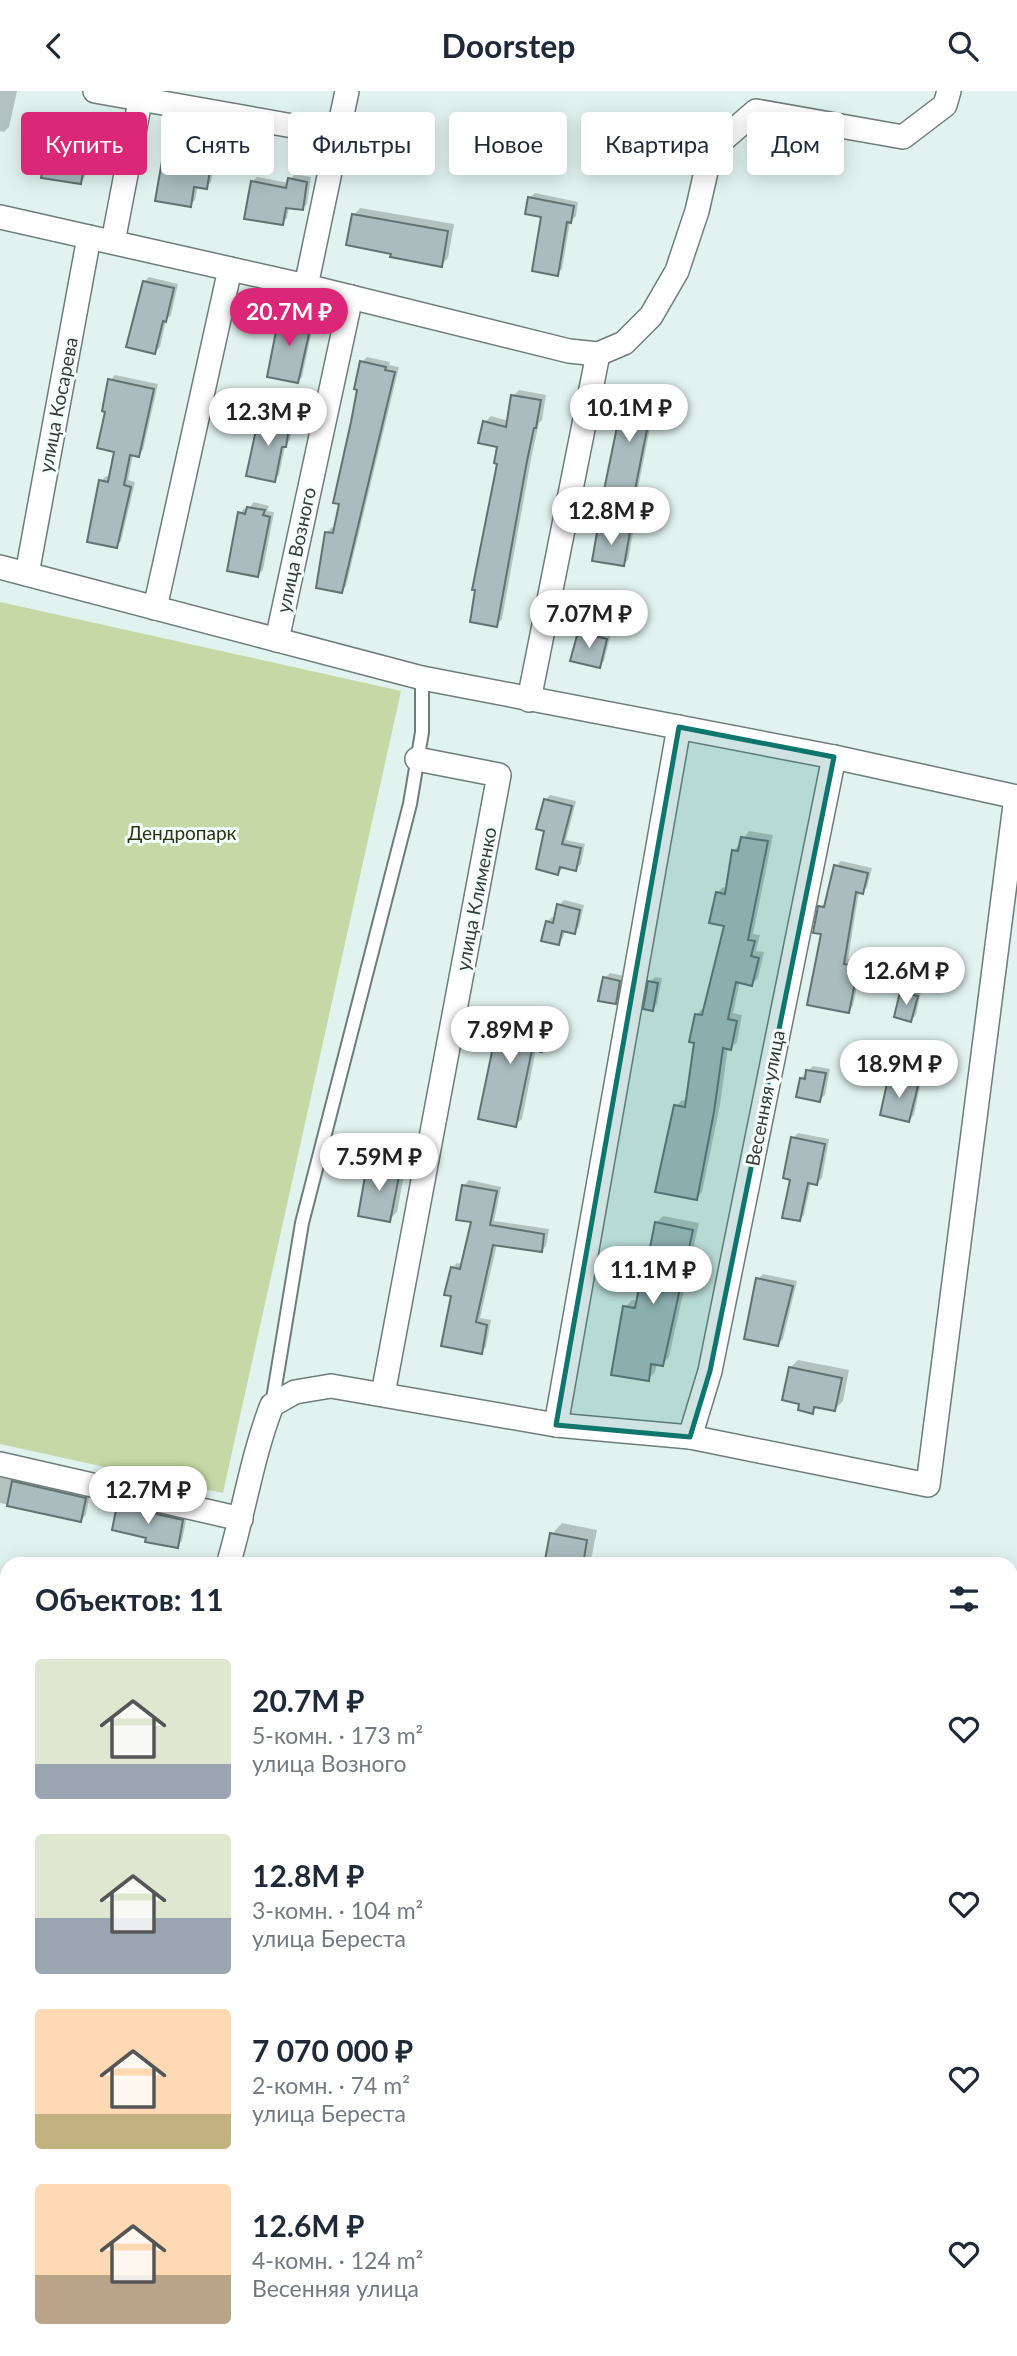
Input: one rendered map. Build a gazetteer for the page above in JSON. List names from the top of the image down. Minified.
{"streets":{"street":["улица Косарева","улица Возного","улица Клименко","Весенняя улица"]},"parks":["Дендропарк"],"page":{"header":"Doorstep","chip":["Купить","Снять","Фильтры","Новое","Квартира","Дом"],"price":["20.7M ₽","10.1M ₽","12.3M ₽","12.8M ₽","7.07M ₽","12.6M ₽","7.89M ₽","18.9M ₽","7.59M ₽","11.1M ₽","12.7M ₽"],"heading":"Объектов: 11","list":[{"name":"20.7M ₽","note":"5-комн. · 173 m² · улица Возного"},{"name":"12.8M ₽","note":"3-комн. · 104 m² · улица Береста"},{"name":"7 070 000 ₽","note":"2-комн. · 74 m² · улица Береста"},{"name":"12.6M ₽","note":"4-комн. · 124 m² · Весенняя улица"}]}}
